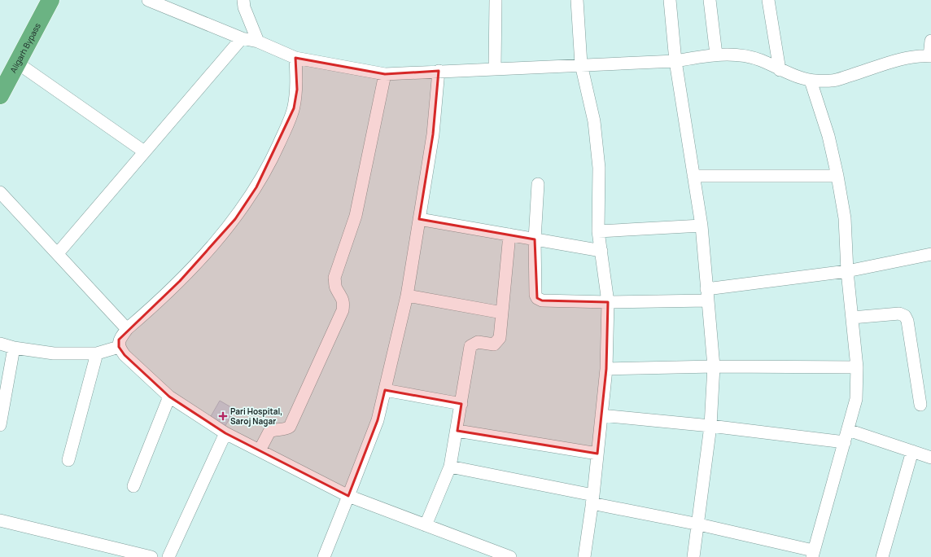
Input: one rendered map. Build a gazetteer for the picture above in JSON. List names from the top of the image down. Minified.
{"streets":{"highway":["Aligarh Bypass"]},"places":{"health":["Pari Hospital, Saroj Nagar"]}}
